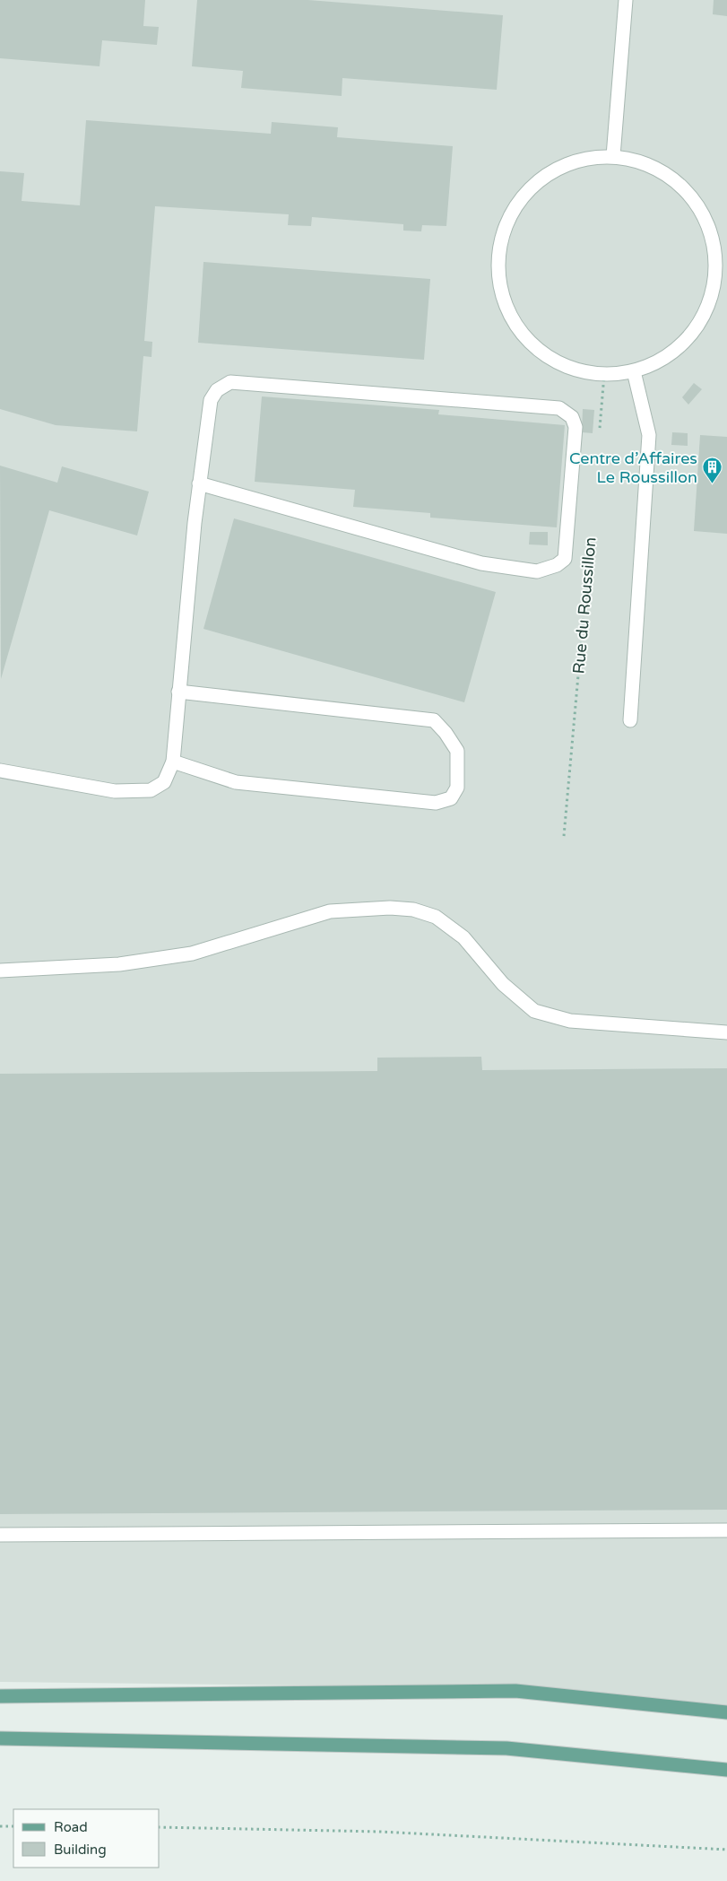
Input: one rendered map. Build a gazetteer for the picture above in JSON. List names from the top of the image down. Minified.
{"streets":{"path":["Rue du Roussillon"]},"places":{"building":["Centre d’Affaires Le Roussillon"]},"legend":["Road","Building"]}
